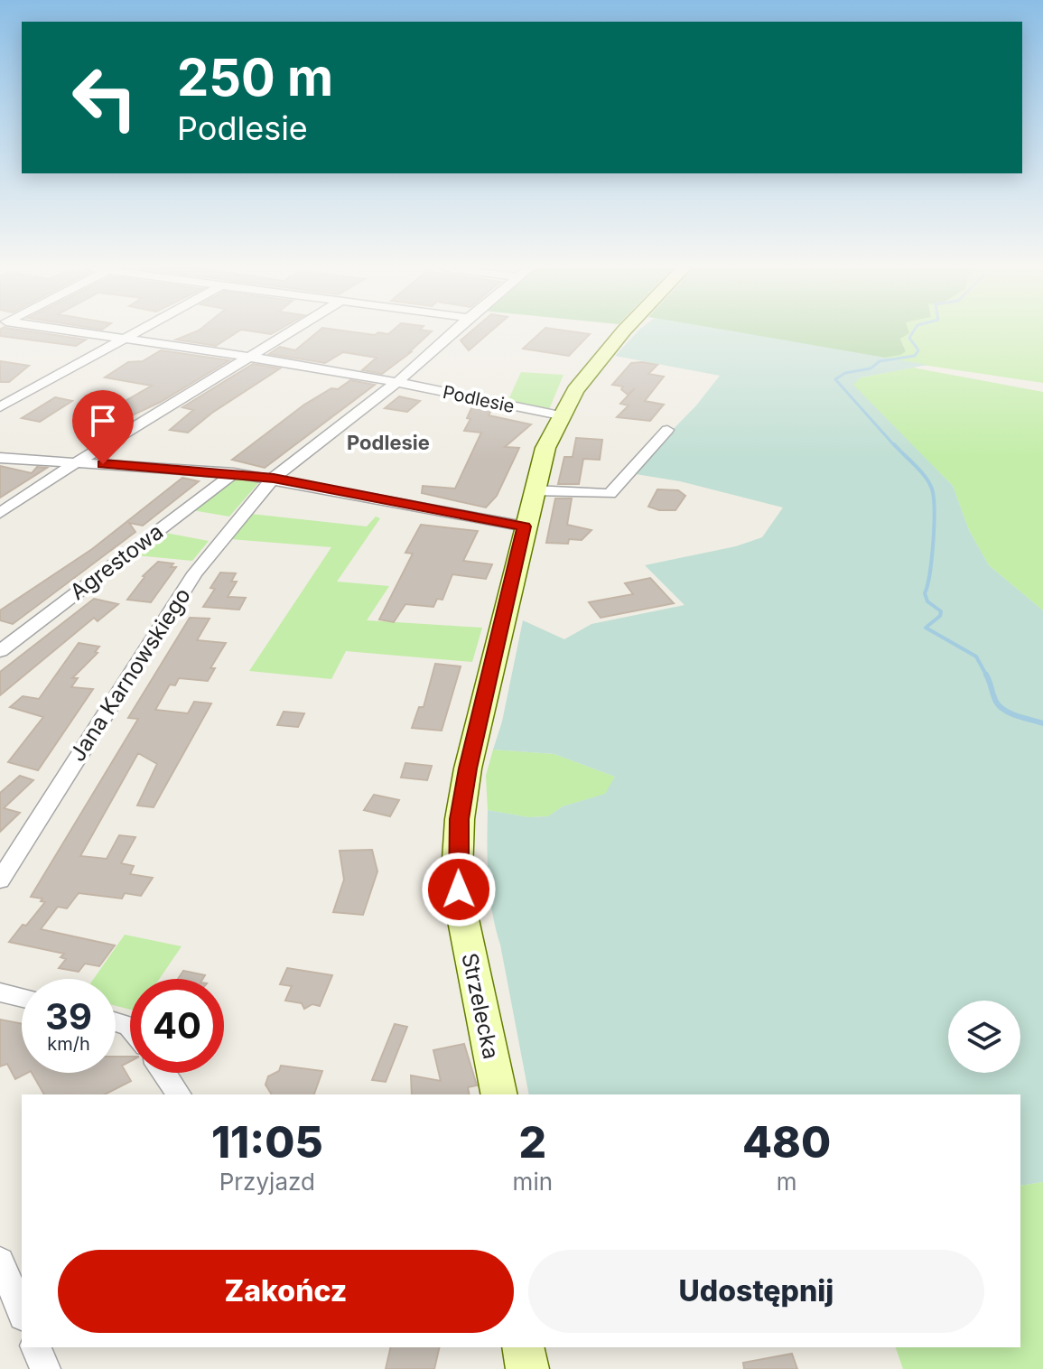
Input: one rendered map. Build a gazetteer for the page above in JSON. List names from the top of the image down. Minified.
{"streets":{"street":["Podlesie","Agrestowa","Jana Karnowskiego","Strzelecka"]},"crossings":[["Podlesie","Jana Karnowskiego"],["Podlesie","Strzelecka"]],"districts":["Podlesie"],"page":{"turn":["250 m","Podlesie"],"speed":"39 km/h","limit":"40","eta":["11:05","Przyjazd","2","min","480","m"],"buttons":["Zakończ","Udostępnij"]}}
